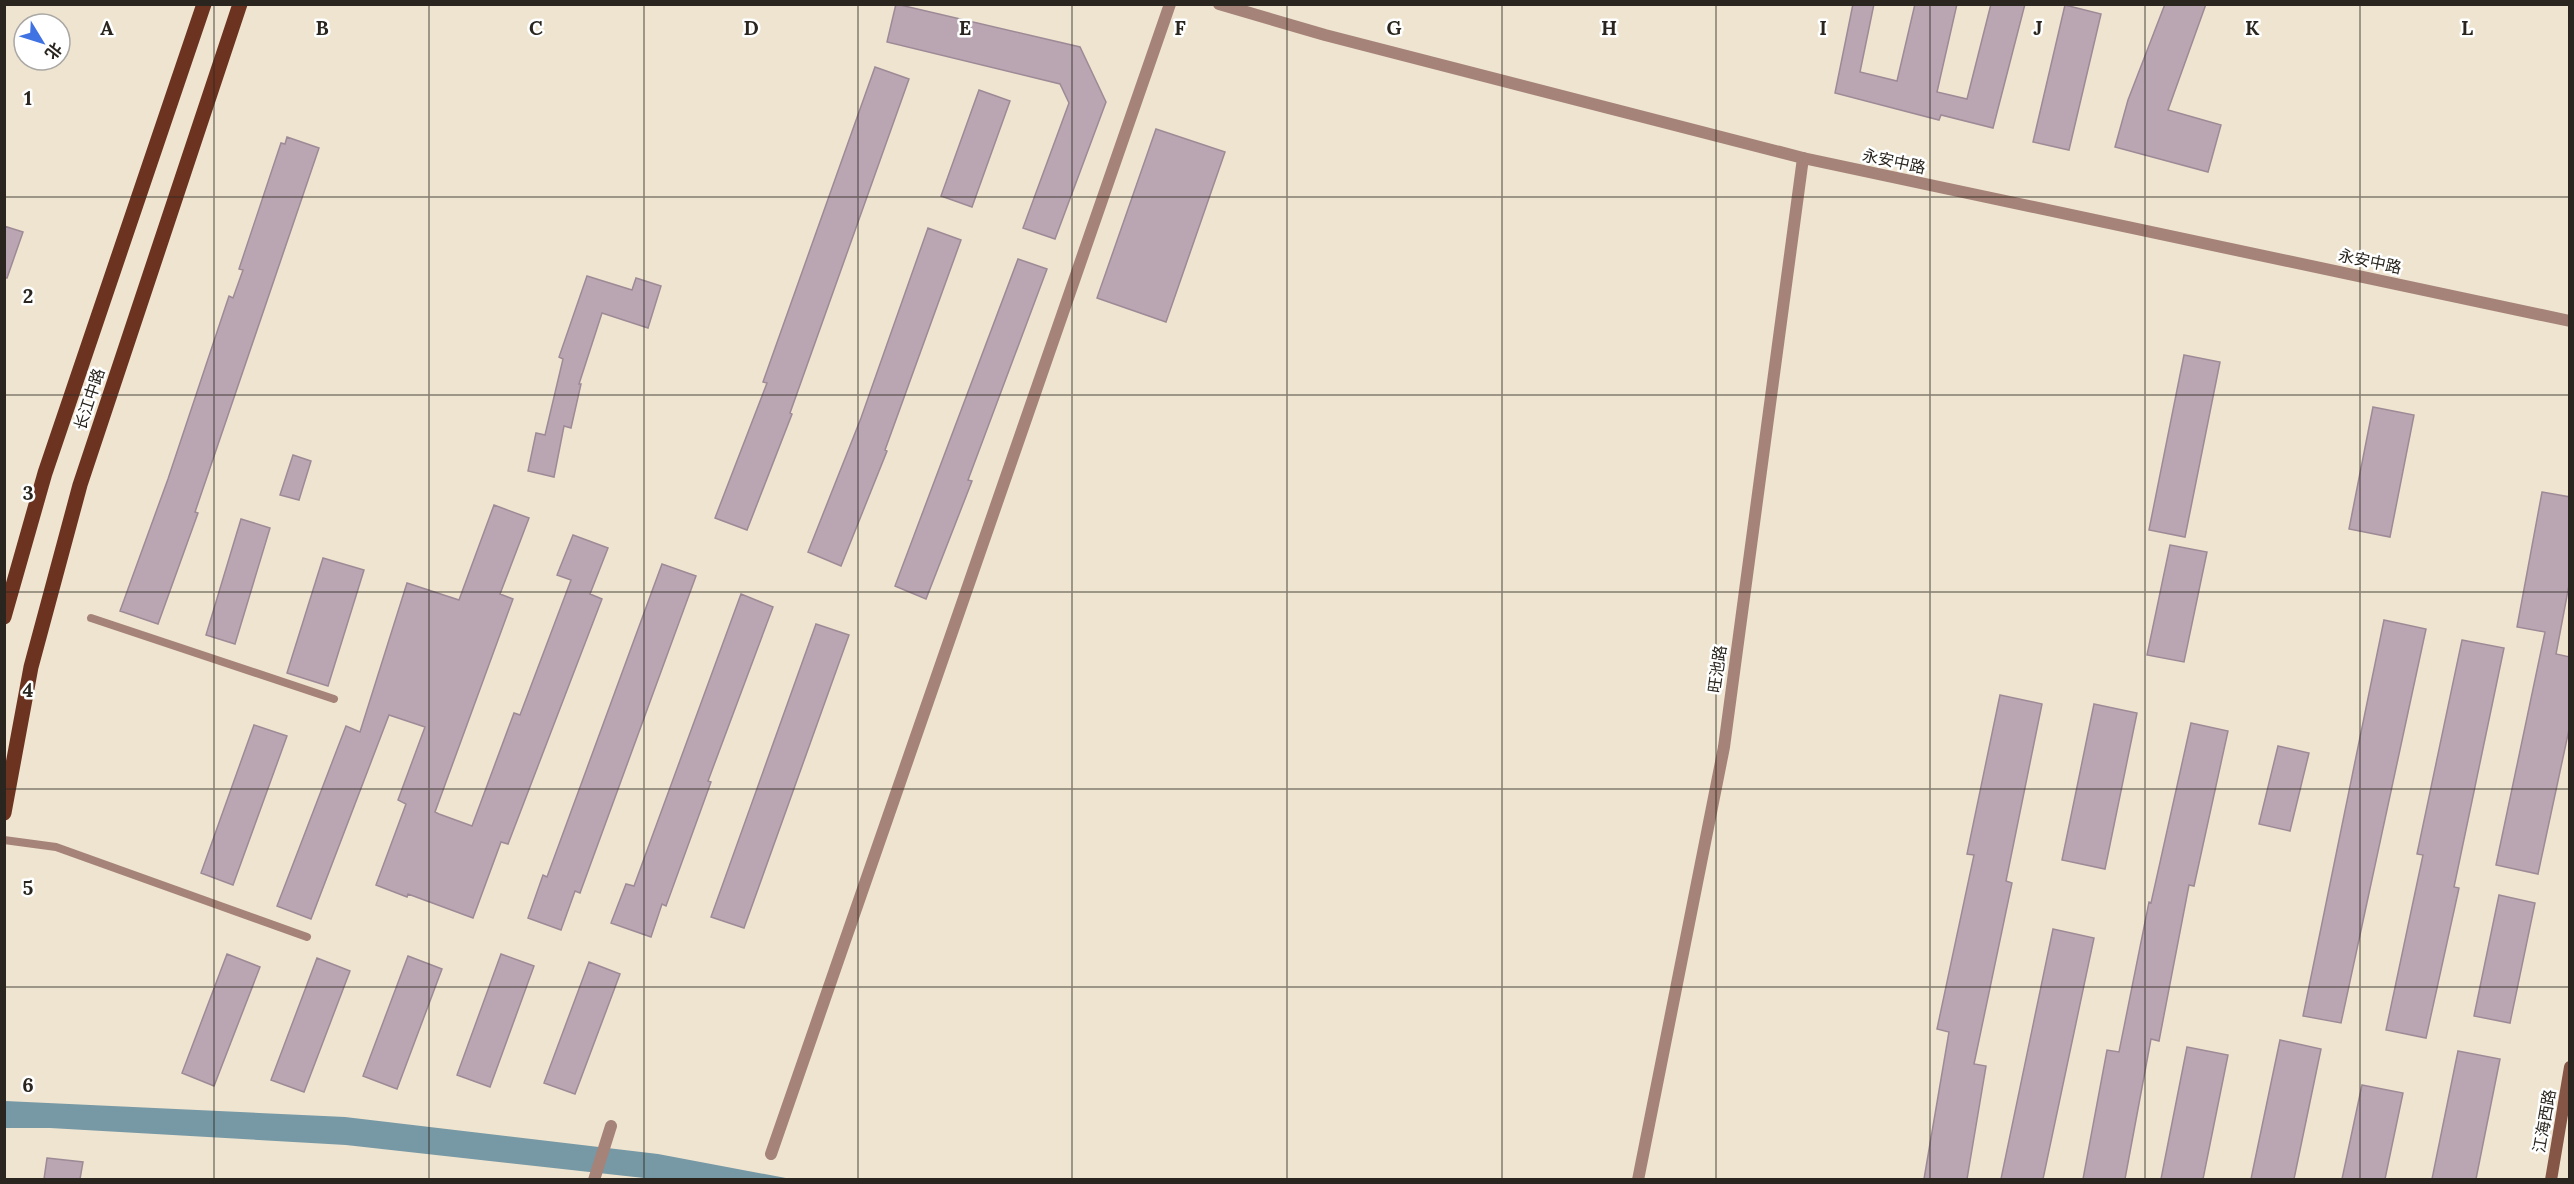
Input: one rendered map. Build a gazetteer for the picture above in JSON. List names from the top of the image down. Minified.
{"streets":{"main road":["长江中路","江海西路"],"street":["永安中路","旺池路"]},"crossings":[["永安中路","旺池路"]],"north":"bottom right","grid":{"columns":["A","B","C","D","E","F","G","H","I","J","K","L"],"rows":["1","2","3","4","5","6"]}}
